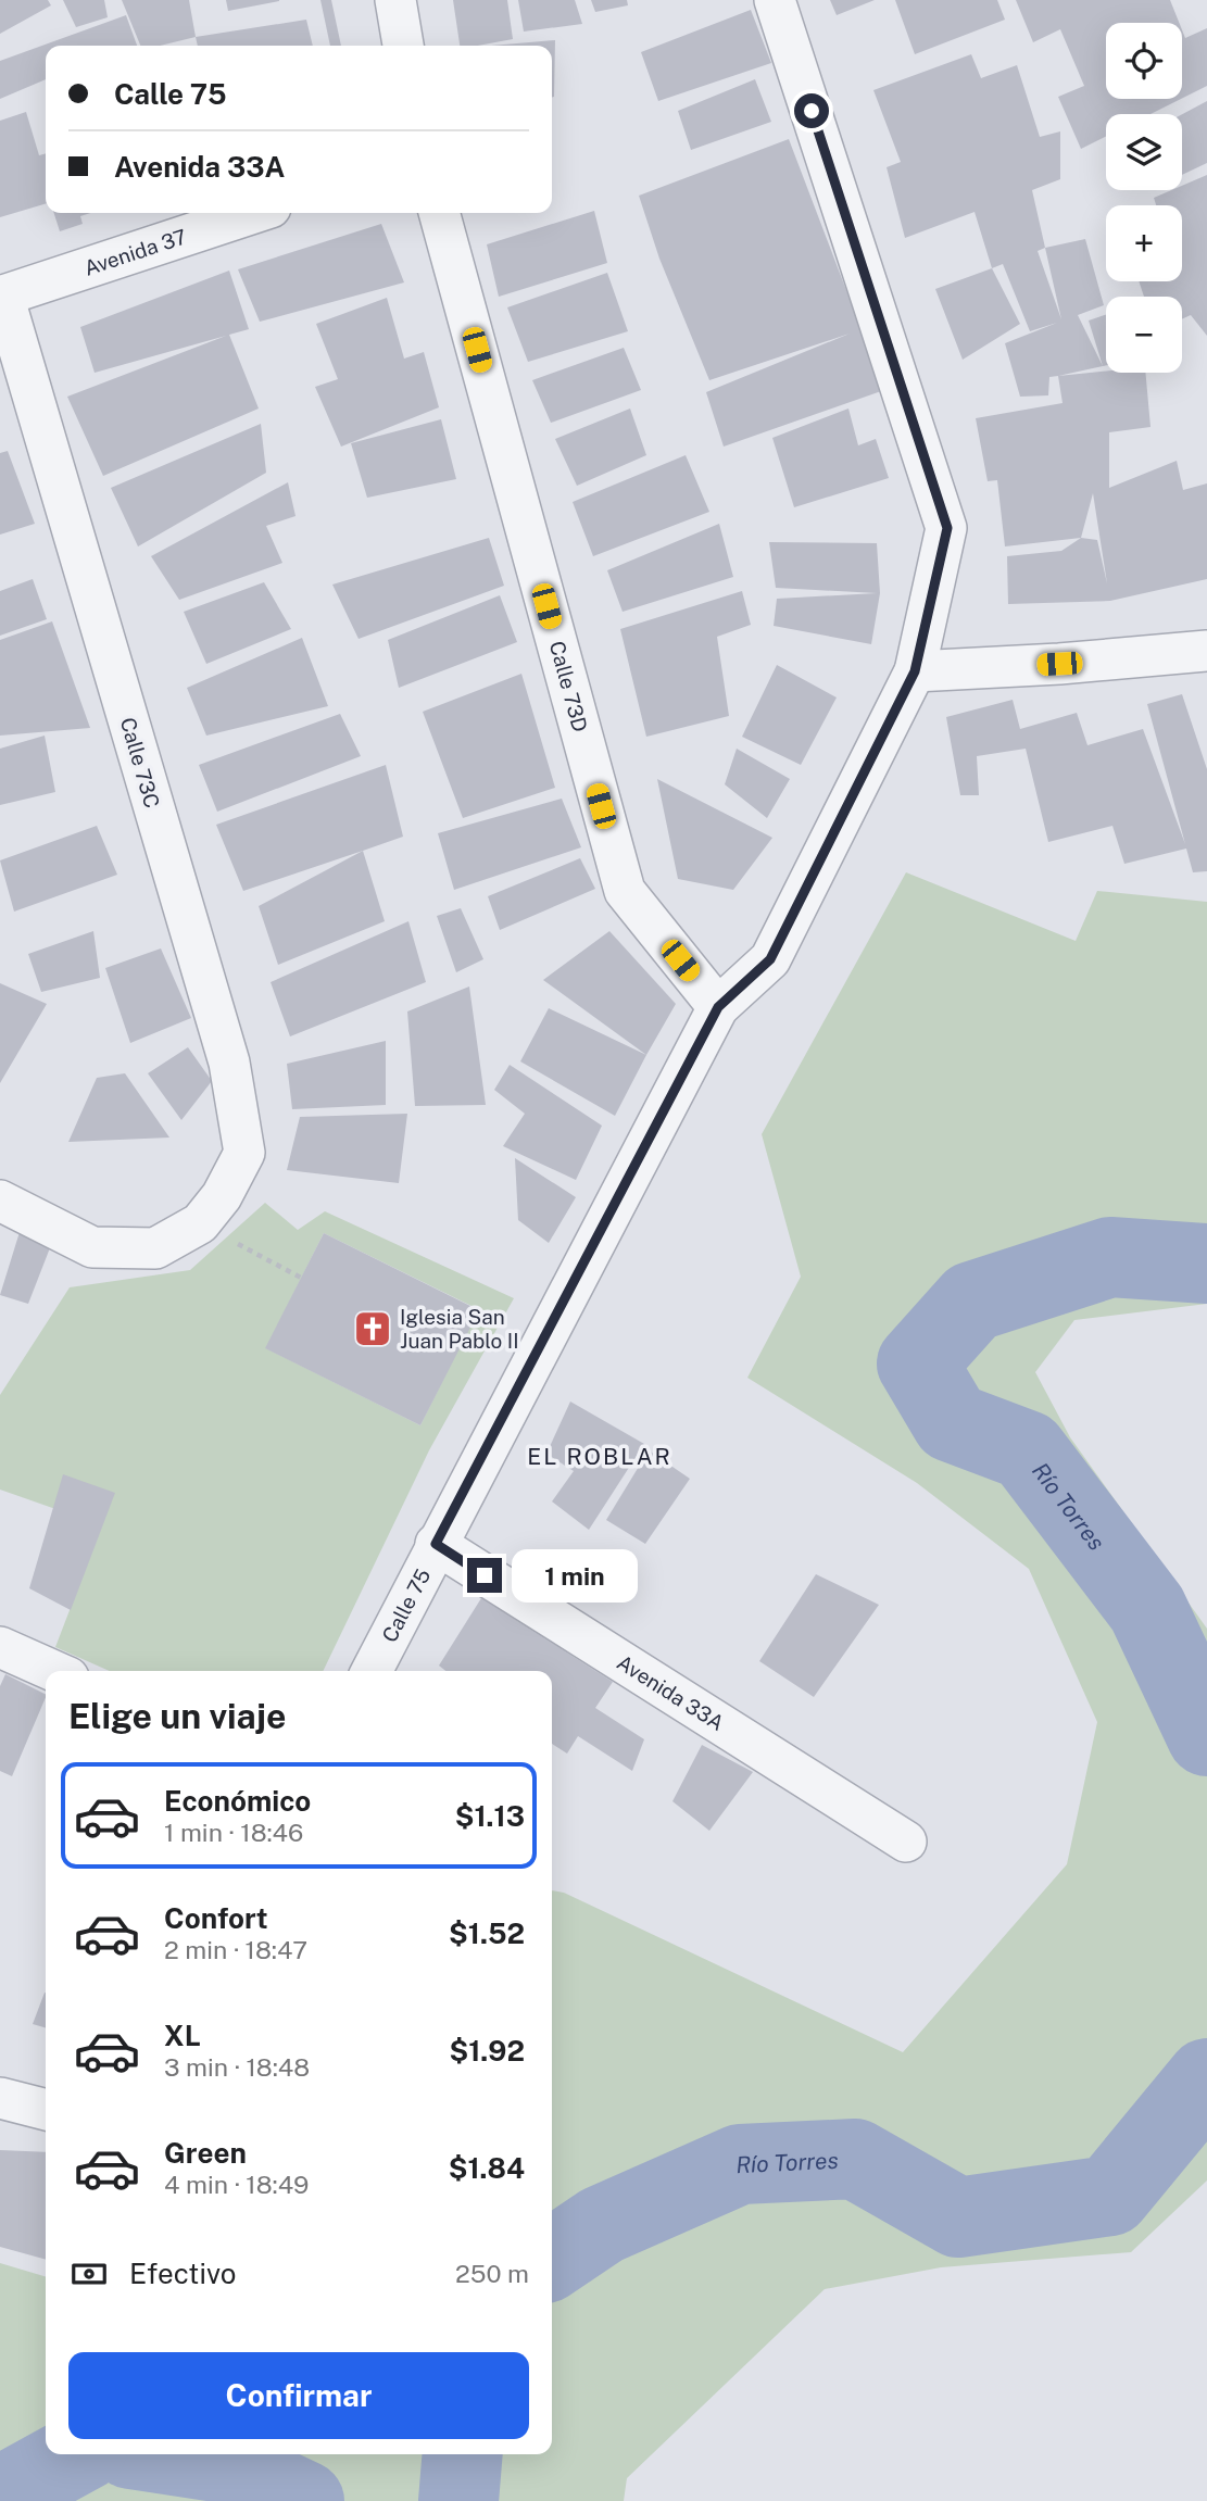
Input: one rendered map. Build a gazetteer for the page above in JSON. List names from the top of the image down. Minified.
{"streets":{"street":["Avenida 37","Calle 73D","Calle 73C","Calle 75","Avenida 33A"]},"crossings":[["Avenida 37","Calle 73C"],["Calle 73D","Calle 75"],["Calle 75","Avenida 33A"]],"districts":["EL ROBLAR"],"water":["Río Torres"],"places":{"church":["Iglesia San Juan Pablo II"]},"page":{"map_buttons":["+","−"],"banner":["Calle 75","Avenida 33A"],"bubble":"1 min","heading":"Elige un viaje","list":[{"name":"Económico","note":"1 min · 18:46","value":"$1.13"},{"name":"Confort","note":"2 min · 18:47","value":"$1.52"},{"name":"XL","note":"3 min · 18:48","value":"$1.92"},{"name":"Green","note":"4 min · 18:49","value":"$1.84"}],"pay":["Efectivo","250 m"],"buttons":"Confirmar"}}
